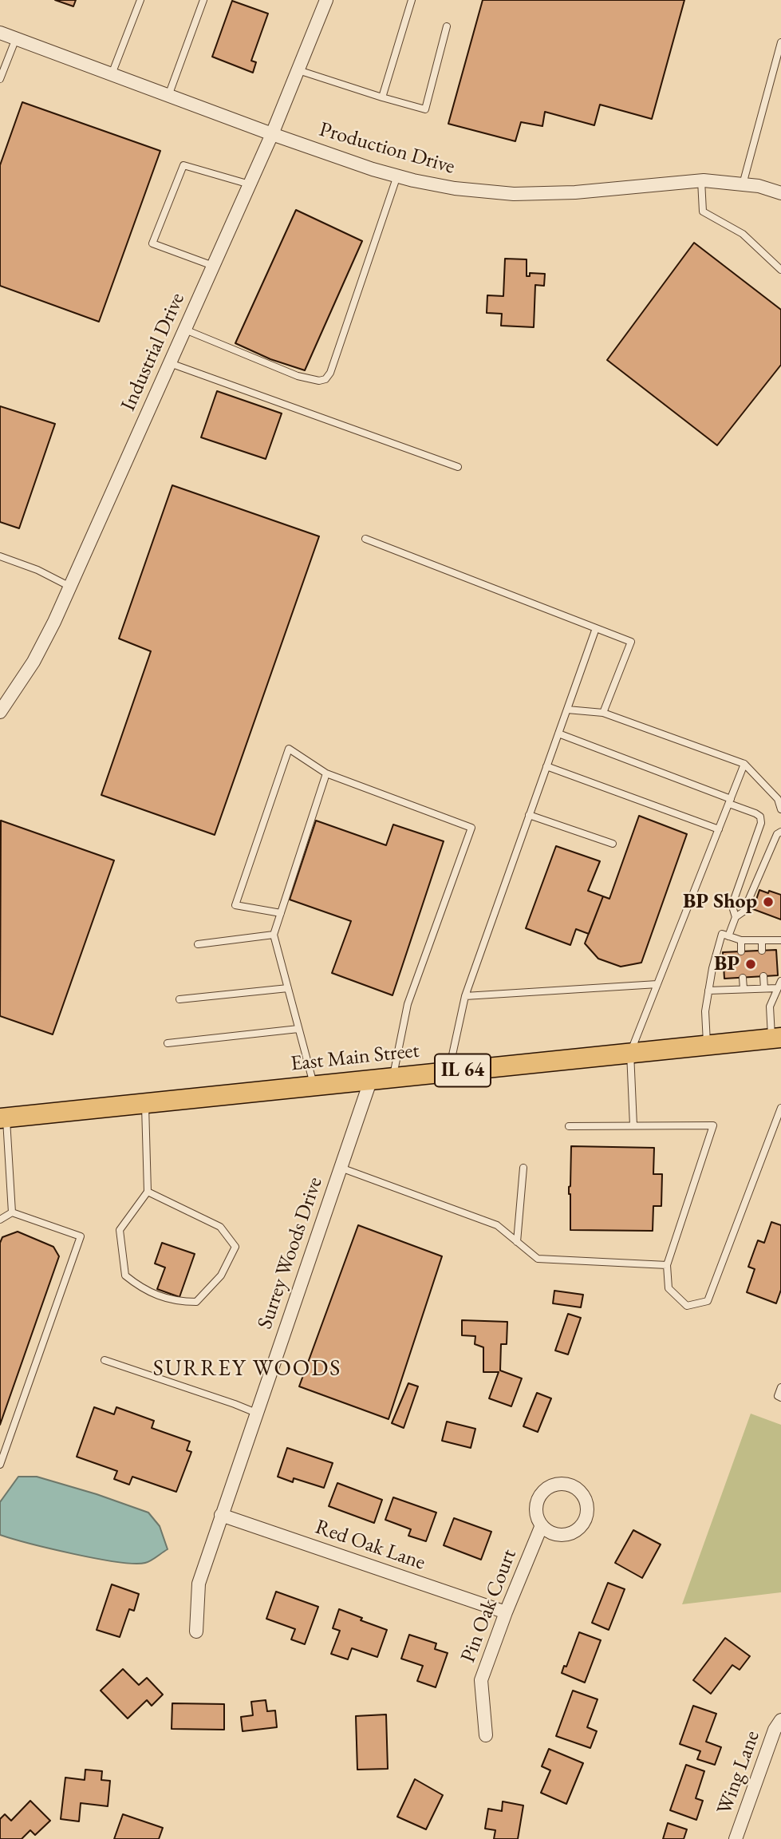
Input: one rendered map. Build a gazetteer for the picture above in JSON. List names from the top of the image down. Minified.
{"streets":{"main road":["East Main Street","IL 64"],"street":["Production Drive","Industrial Drive","Surrey Woods Drive","Red Oak Lane","Pin Oak Court","Wing Lane"]},"crossings":[["Production Drive","Industrial Drive"],["East Main Street","Surrey Woods Drive"],["Surrey Woods Drive","Red Oak Lane"],["Red Oak Lane","Pin Oak Court"]],"districts":["SURREY WOODS"],"places":["BP Shop","BP"]}
